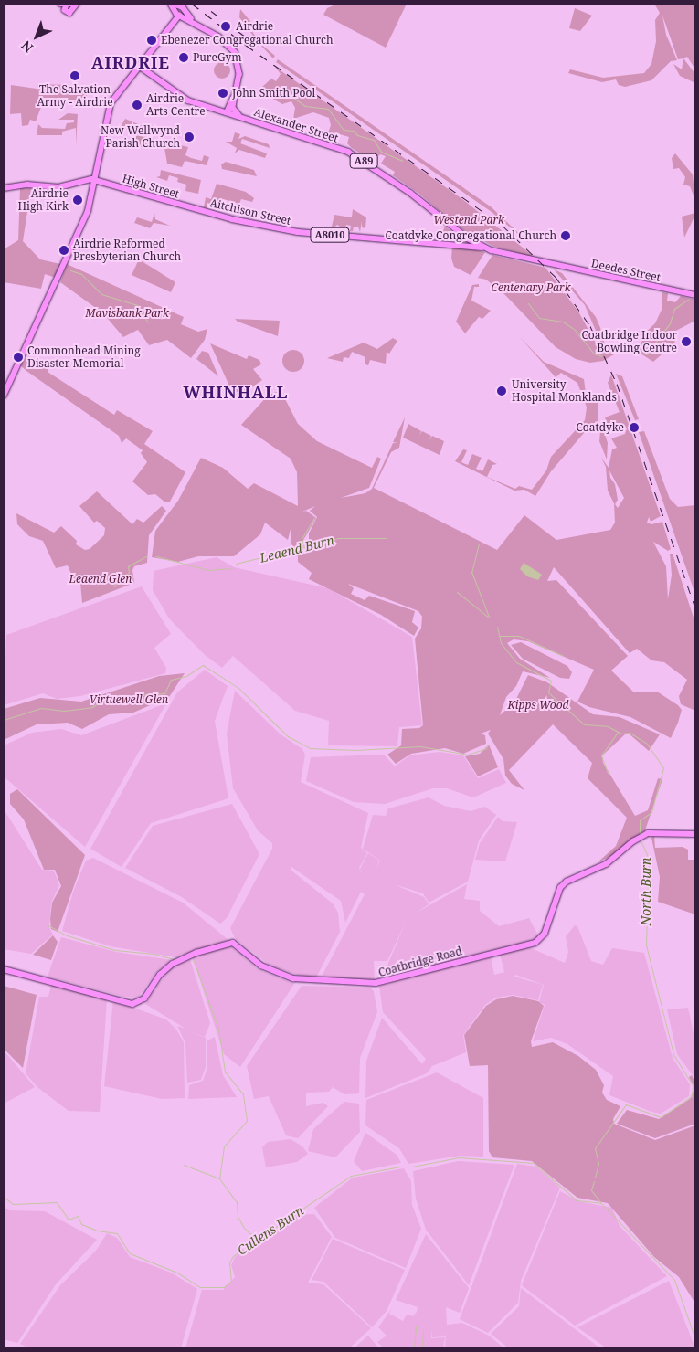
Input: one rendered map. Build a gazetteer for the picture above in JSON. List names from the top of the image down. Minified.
{"streets":{"main road":["Alexander Street","A89","High Street","Aitchison Street","A8010","Deedes Street","Coatbridge Road"]},"crossings":[["Alexander Street","Aitchison Street"],["Alexander Street","Deedes Street"],["High Street","Aitchison Street"],["High Street","A8010"]],"districts":["AIRDRIE","WHINHALL"],"water":["Leaend Burn","North Burn","Cullens Burn"],"parks":["Westend Park","Centenary Park","Mavisbank Park","Leaend Glen","Virtuewell Glen","Kipps Wood"],"places":["Airdrie","Ebenezer Congregational Church","PureGym","The Salvation Army - Airdrie","John Smith Pool","Airdrie Arts Centre","New Wellwynd Parish Church","Airdrie High Kirk","Coatdyke Congregational Church","Airdrie Reformed Presbyterian Church","Coatbridge Indoor Bowling Centre","Commonhead Mining Disaster Memorial","University Hospital Monklands","Coatdyke"],"north":"bottom left"}
